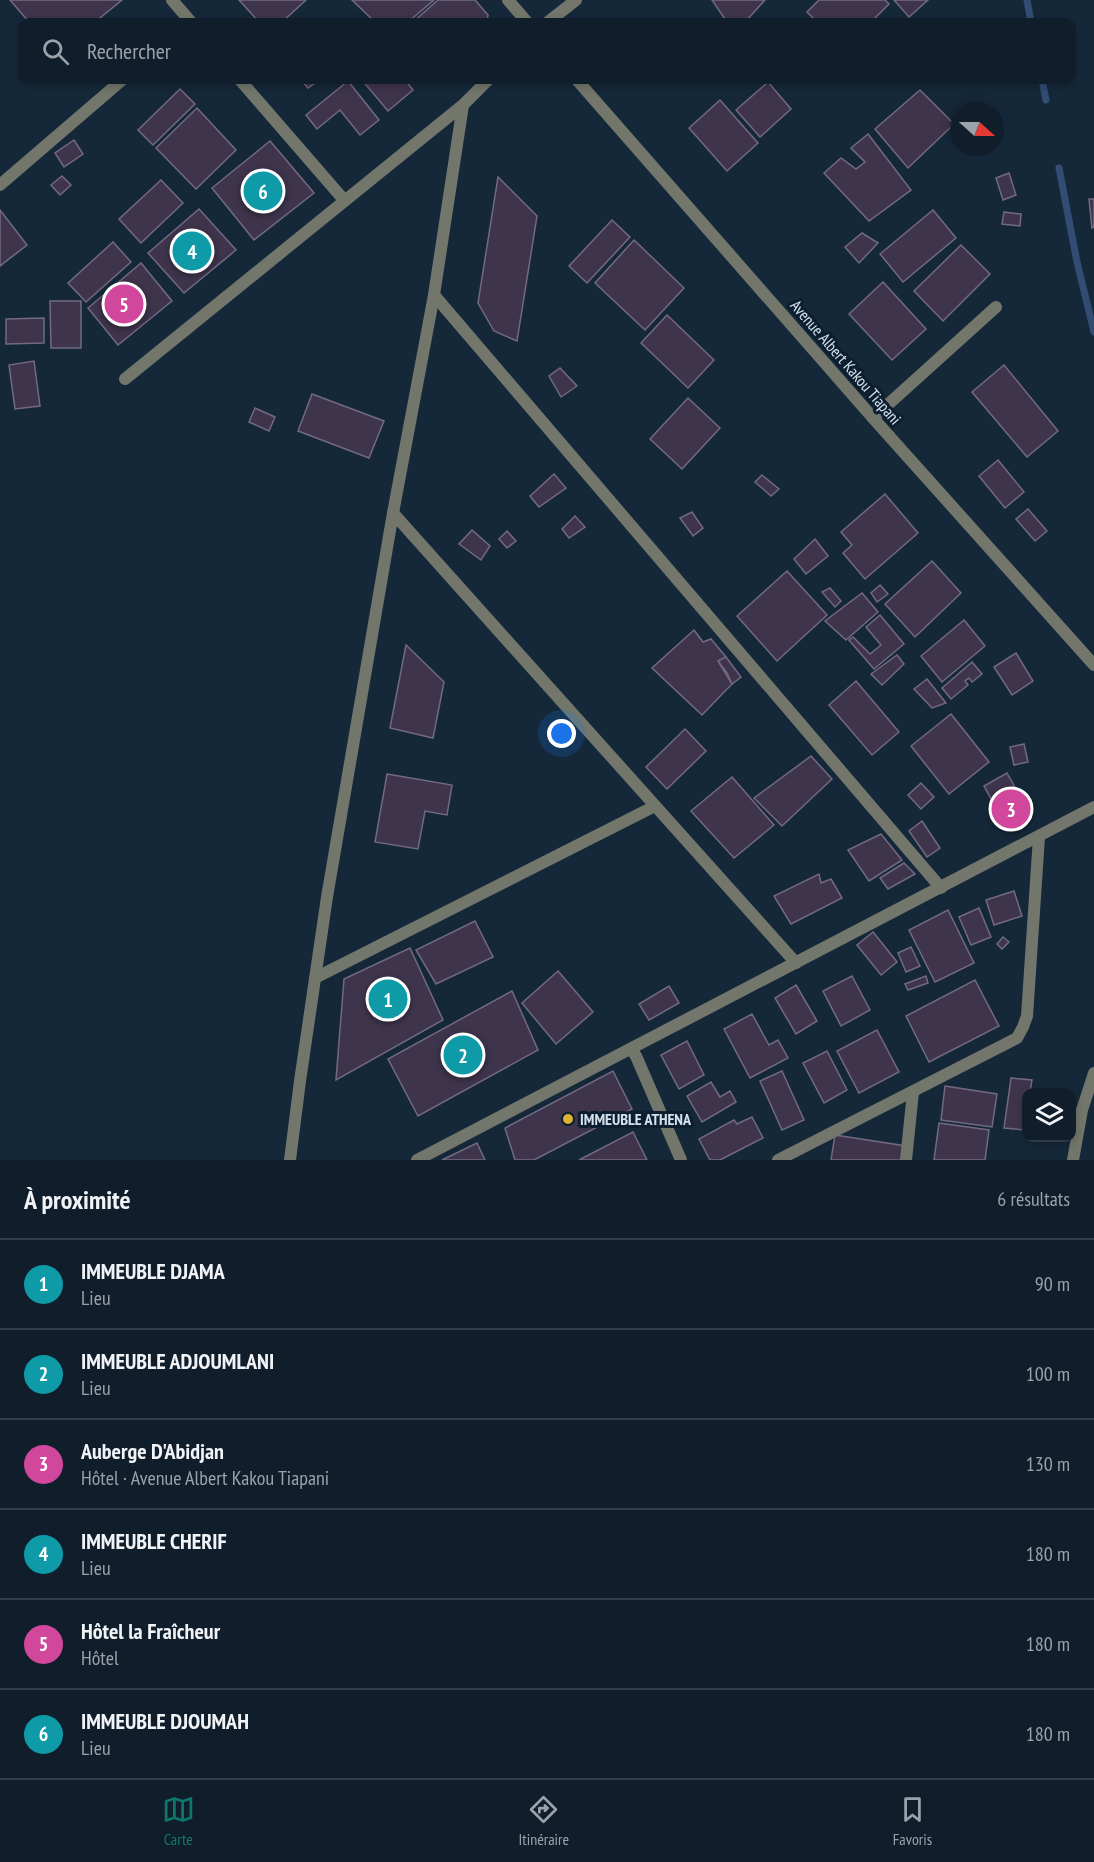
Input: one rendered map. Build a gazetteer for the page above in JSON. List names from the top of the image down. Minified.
{"streets":{"street":["Avenue Albert Kakou Tiapani"]},"places":["IMMEUBLE ATHENA"],"north":"right","page":{"search":"Rechercher","pins":["6","4","5","3","1","2"],"heading":["À proximité","6 résultats"],"list":[{"mark":"1","name":"IMMEUBLE DJAMA","note":"Lieu","value":"90 m"},{"mark":"2","name":"IMMEUBLE ADJOUMLANI","note":"Lieu","value":"100 m"},{"mark":"3","name":"Auberge D'Abidjan","note":"Hôtel · Avenue Albert Kakou Tiapani","value":"130 m"},{"mark":"4","name":"IMMEUBLE CHERIF","note":"Lieu","value":"180 m"},{"mark":"5","name":"Hôtel la Fraîcheur","note":"Hôtel","value":"180 m"},{"mark":"6","name":"IMMEUBLE DJOUMAH","note":"Lieu","value":"180 m"}],"nav":["Carte","Itinéraire","Favoris"]}}
